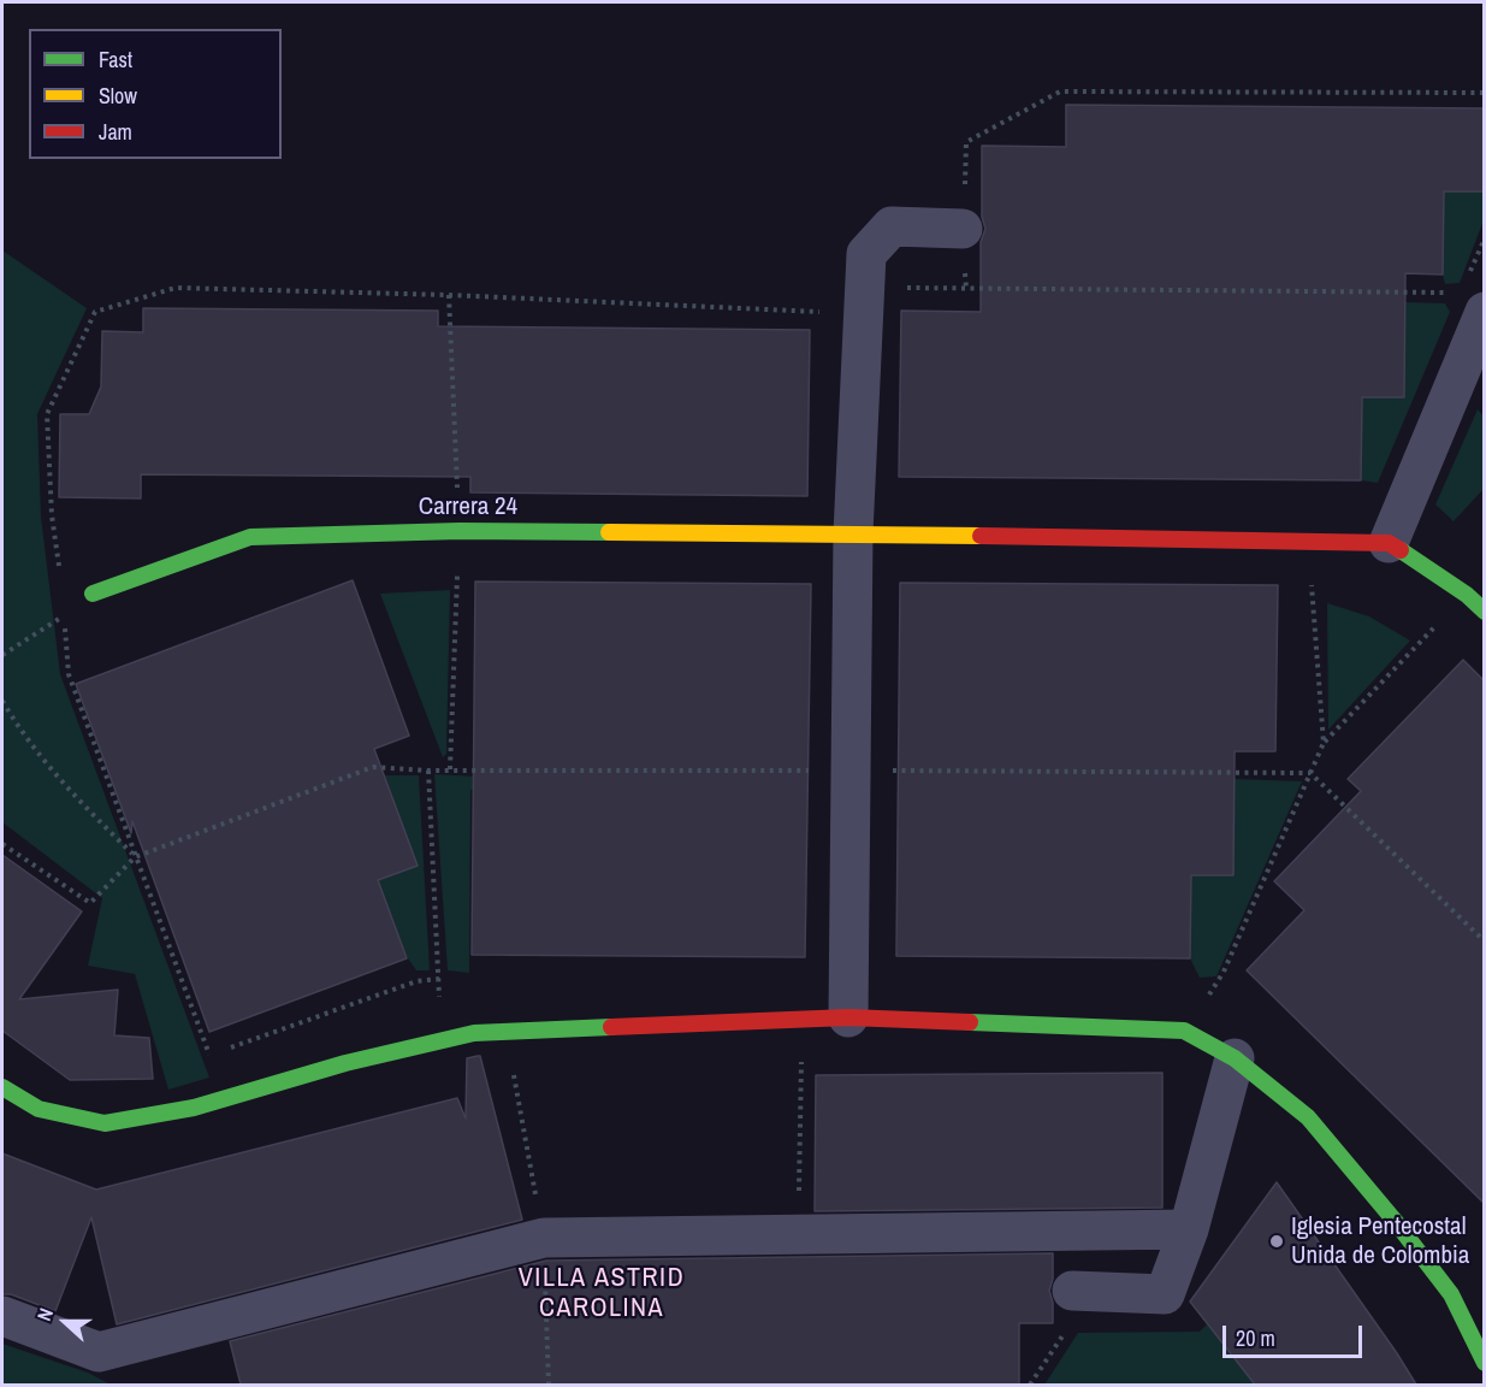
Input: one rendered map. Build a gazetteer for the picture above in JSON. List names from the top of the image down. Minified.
{"streets":{"street":["Carrera 24"]},"districts":["VILLA ASTRID CAROLINA"],"places":["Iglesia Pentecostal Unida de Colombia"],"legend":["Fast","Slow","Jam"],"scale_bar":"20 m","north":"left"}
